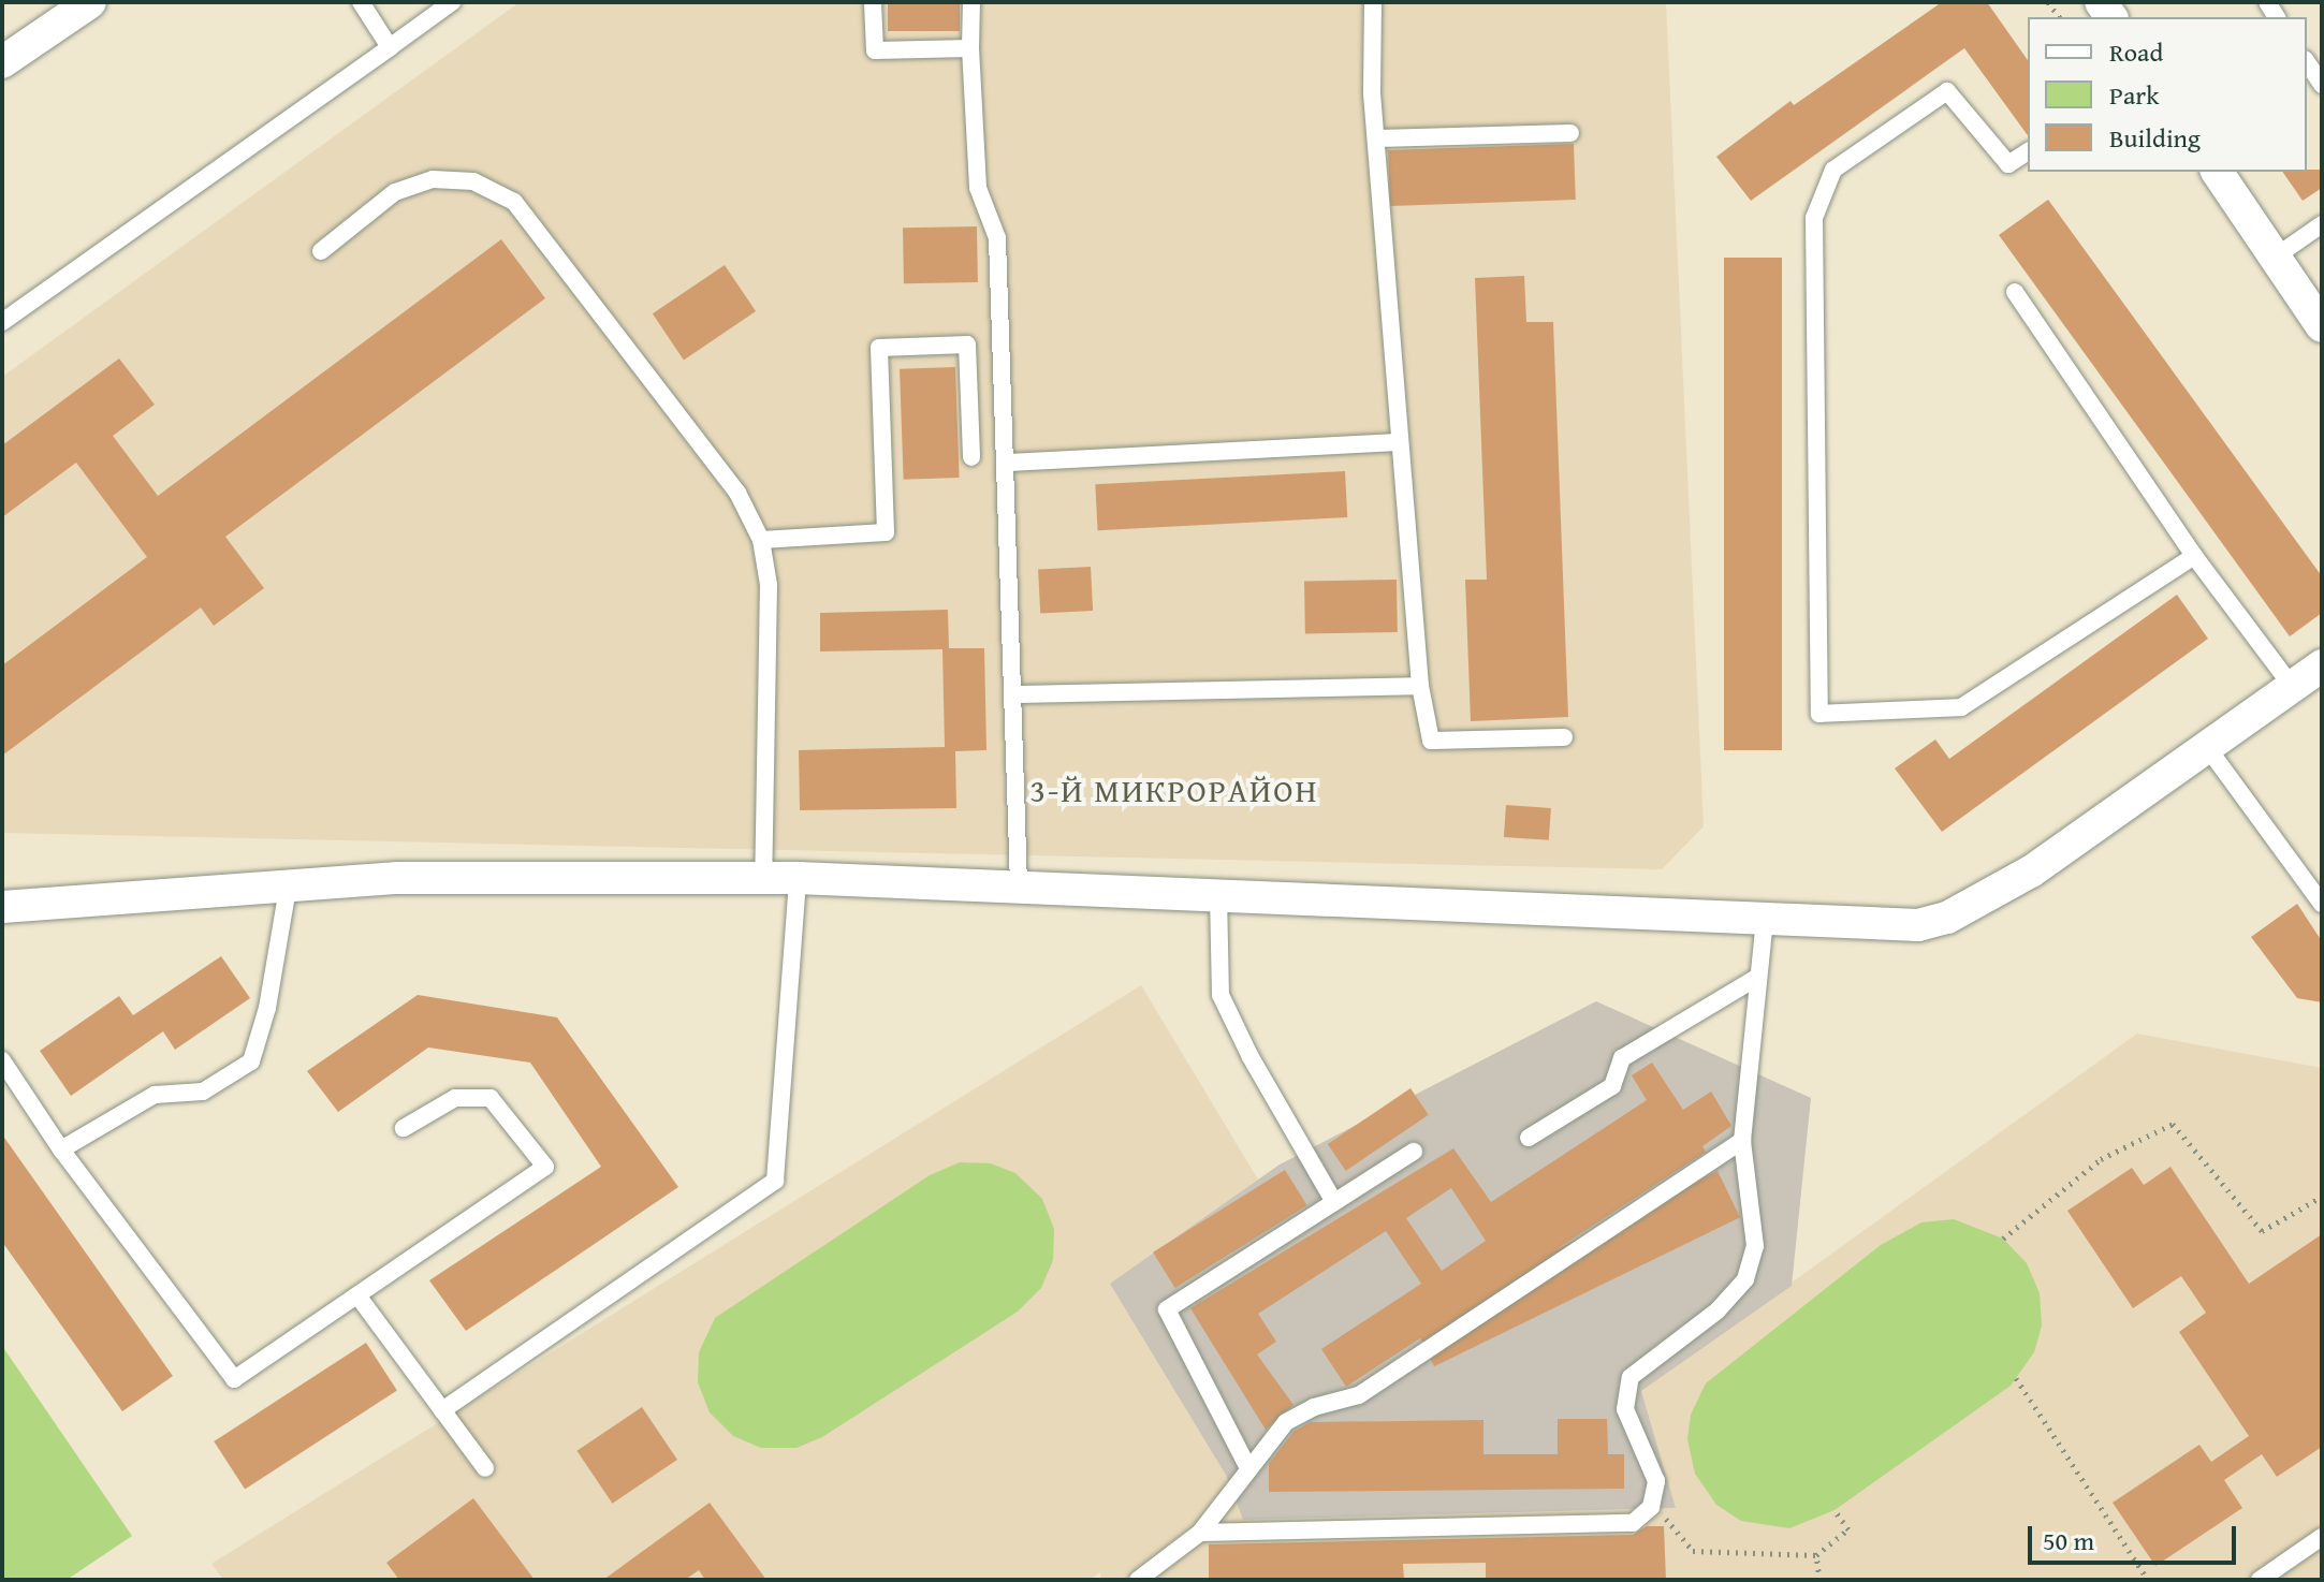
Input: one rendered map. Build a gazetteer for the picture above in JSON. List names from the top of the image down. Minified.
{"districts":["3-Й МИКРОРАЙОН"],"legend":["Road","Park","Building"],"scale_bar":"50 m"}
